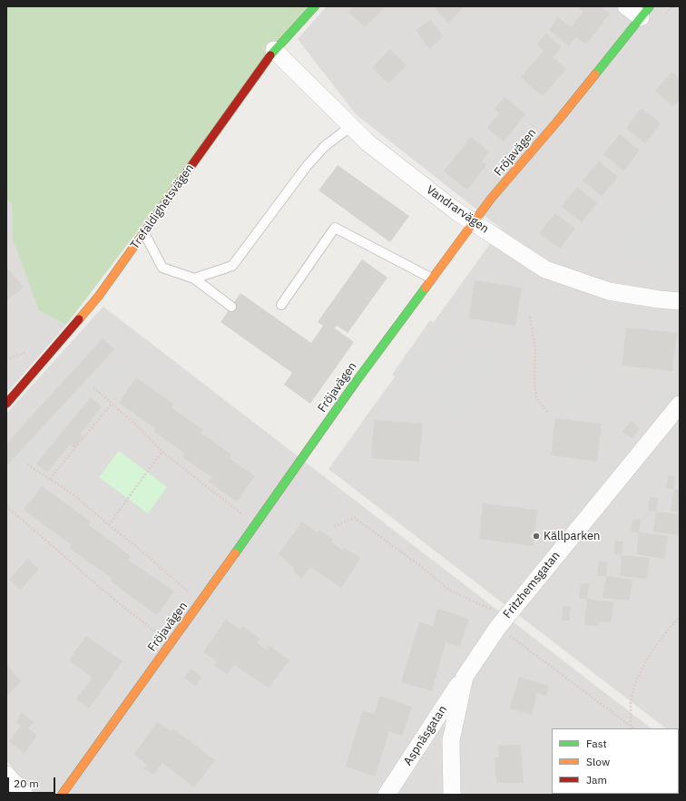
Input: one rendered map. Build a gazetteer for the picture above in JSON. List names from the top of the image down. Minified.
{"streets":{"street":["Fröjavägen","Trefaldighetsvägen","Vandrarvägen","Fritzhemsgatan","Aspnäsgatan"]},"crossings":[["Fröjavägen","Vandrarvägen"],["Trefaldighetsvägen","Vandrarvägen"],["Fritzhemsgatan","Aspnäsgatan"]],"places":["Källparken"],"legend":["Fast","Slow","Jam"],"scale_bar":"20 m"}
